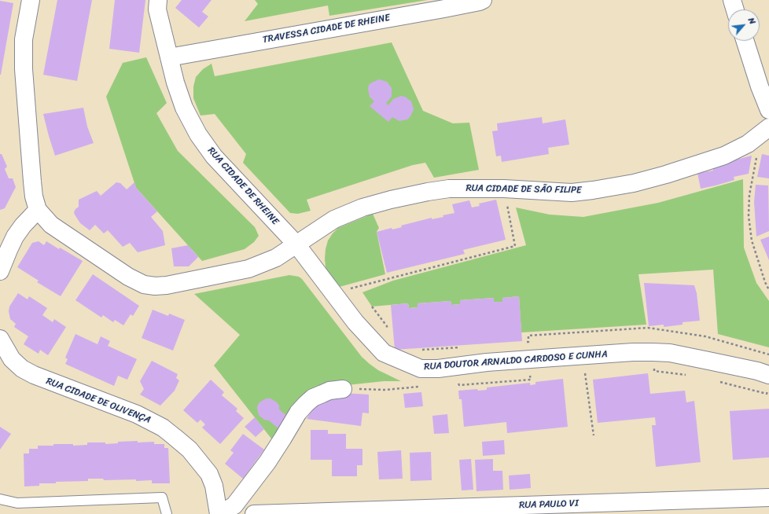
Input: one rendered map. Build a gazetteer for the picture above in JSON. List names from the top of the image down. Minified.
{"streets":{"street":["TRAVESSA CIDADE DE RHEINE","RUA CIDADE DE RHEINE","RUA CIDADE DE SÃO FILIPE","RUA DOUTOR ARNALDO CARDOSO E CUNHA","RUA CIDADE DE OLIVENÇA","RUA PAULO VI"]},"crossings":[["TRAVESSA CIDADE DE RHEINE","RUA CIDADE DE RHEINE"],["RUA CIDADE DE RHEINE","RUA CIDADE DE SÃO FILIPE"],["RUA CIDADE DE RHEINE","RUA DOUTOR ARNALDO CARDOSO E CUNHA"],["RUA CIDADE DE SÃO FILIPE","RUA DOUTOR ARNALDO CARDOSO E CUNHA"]],"north":"top right"}
